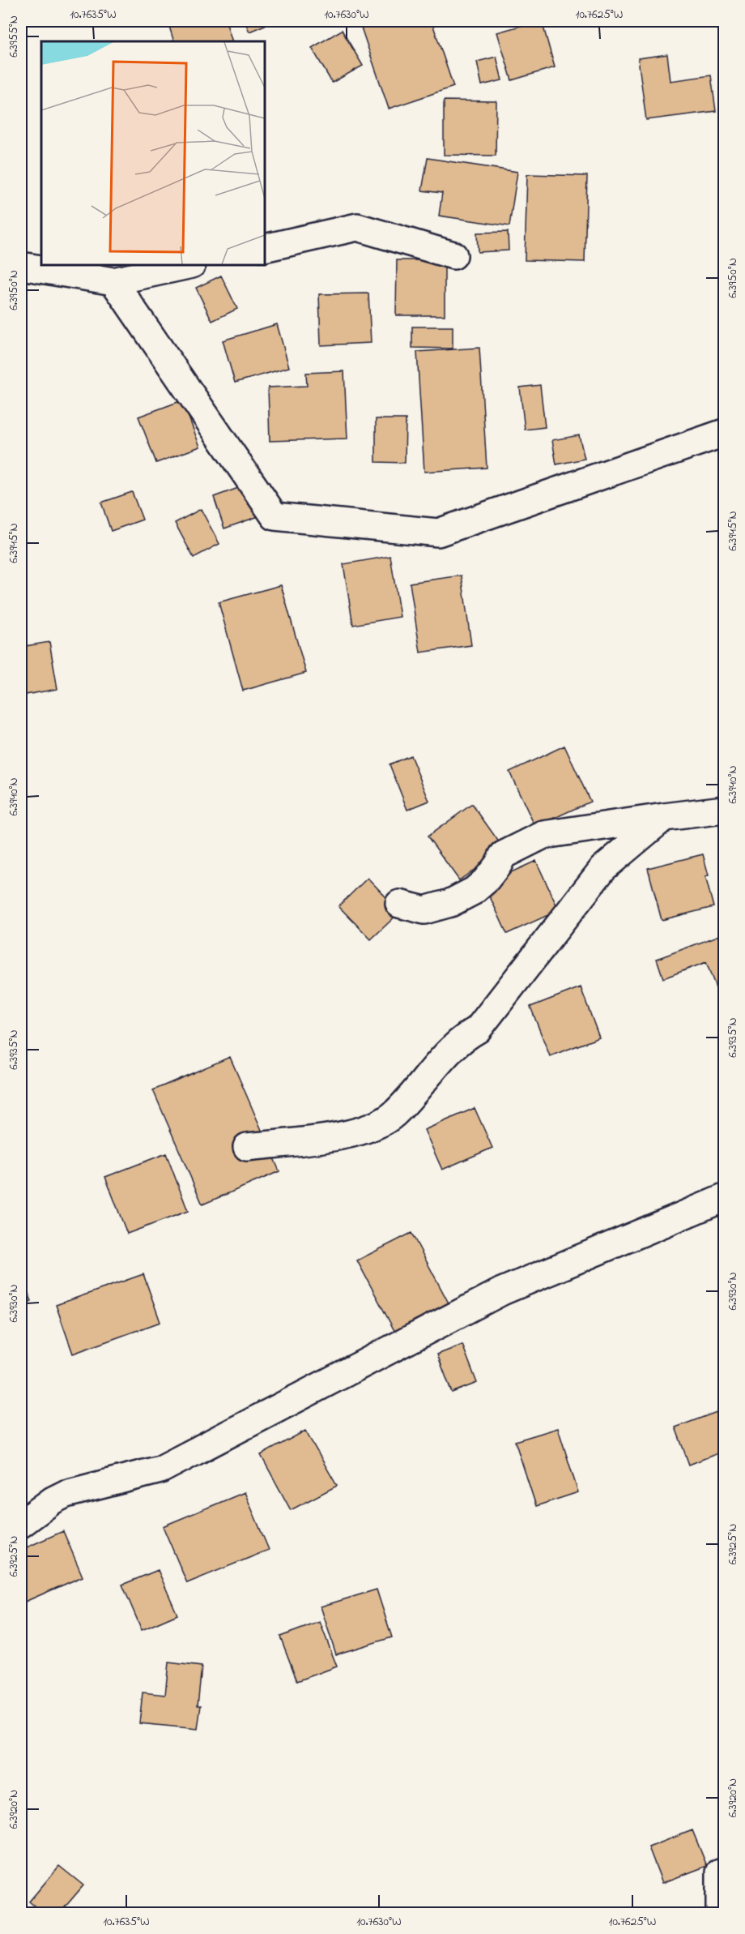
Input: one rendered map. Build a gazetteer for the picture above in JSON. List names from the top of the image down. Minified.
{"coordinates":["10.7635°W","10.7630°W","10.7625°W","6.3955°N","6.3950°N","6.3945°N","6.3940°N","6.3935°N","6.3930°N","6.3925°N","6.3920°N"]}
